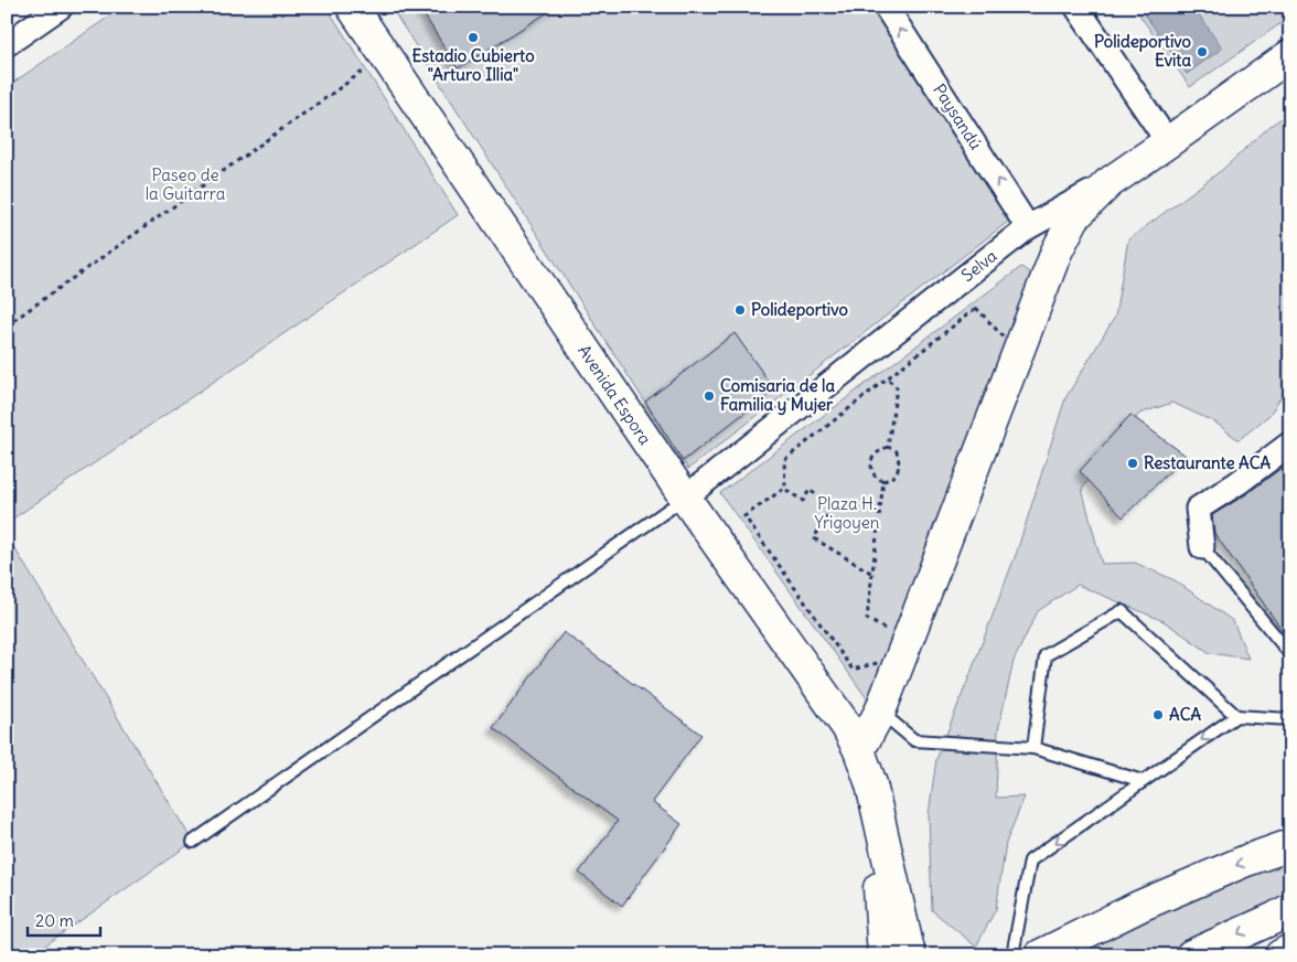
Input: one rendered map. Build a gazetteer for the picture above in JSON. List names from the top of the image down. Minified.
{"streets":{"main road":["Selva","Avenida Espora"],"street":["Paysandú"]},"crossings":[["Paysandú","Selva"],["Selva","Avenida Espora"]],"parks":["Paseo de la Guitarra","Plaza H. Yrigoyen"],"places":["Estadio Cubierto \"Arturo Illia\"","Polideportivo Evita","Polideportivo","Comisaria de la Familia y Mujer","Restaurante ACA","ACA"],"scale_bar":"20 m"}
